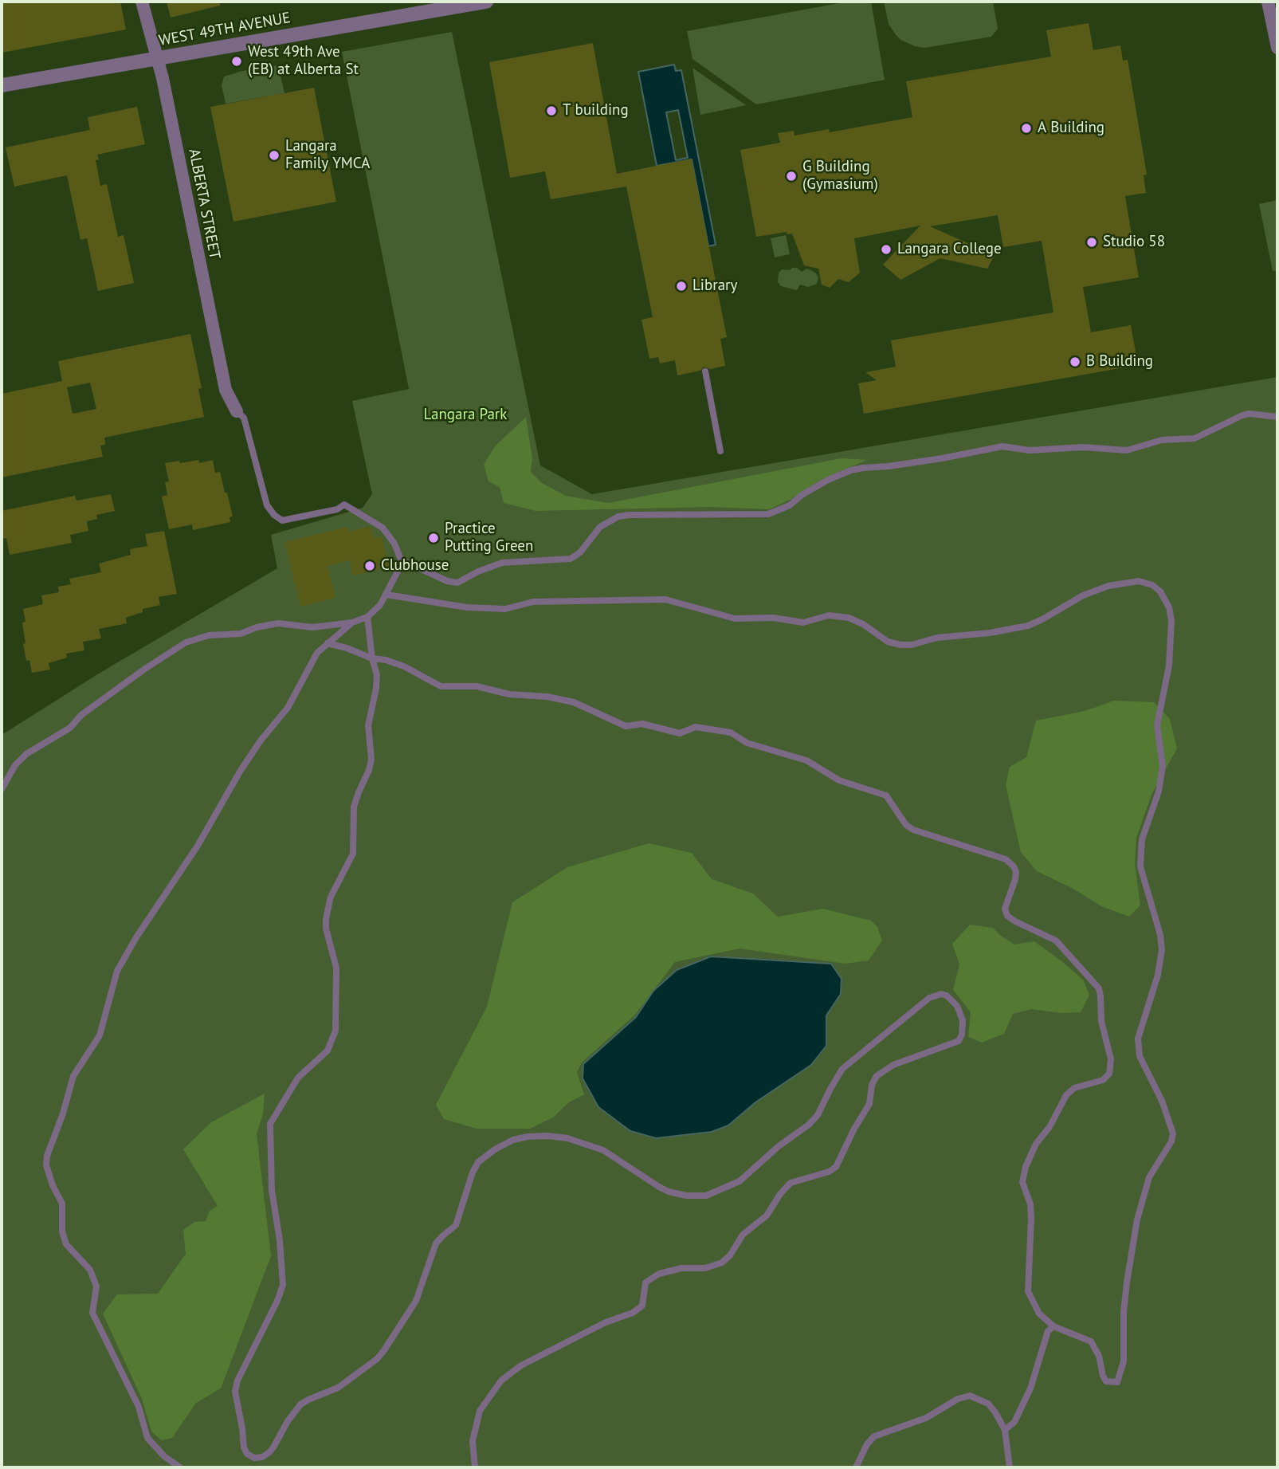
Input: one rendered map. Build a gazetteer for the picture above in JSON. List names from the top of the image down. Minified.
{"streets":{"street":["WEST 49TH AVENUE","ALBERTA STREET"]},"crossings":[["WEST 49TH AVENUE","ALBERTA STREET"]],"parks":["Langara Park"],"places":["West 49th Ave (EB) at Alberta St","T building","A Building","Langara Family YMCA","G Building (Gymasium)","Studio 58","Langara College","Library","B Building","Practice Putting Green","Clubhouse"]}
